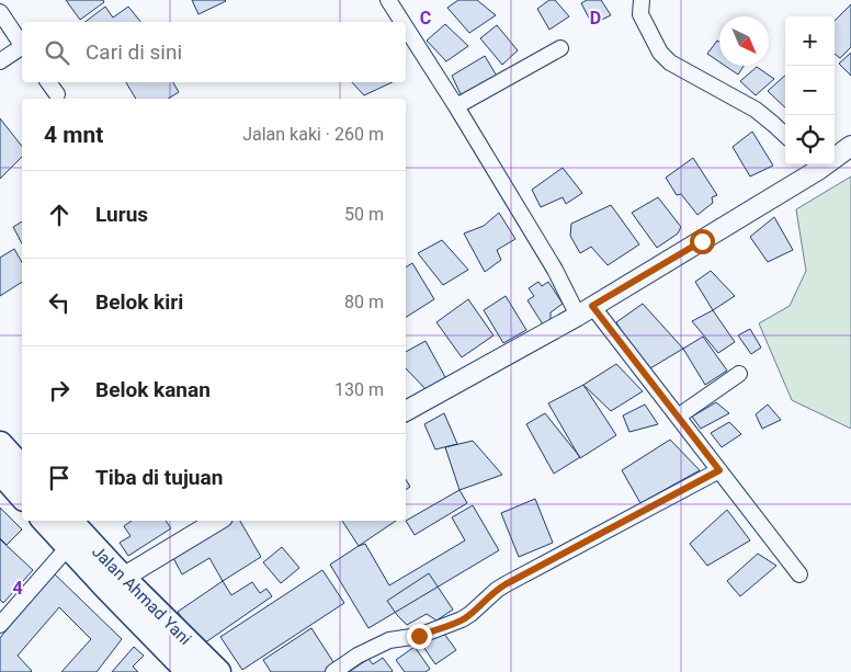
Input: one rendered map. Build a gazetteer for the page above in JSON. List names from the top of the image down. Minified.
{"streets":{"main road":["Jalan Ahmad Yani"]},"north":"bottom right","page":{"map_buttons":["+","−"],"search":"Cari di sini","heading":["4 mnt","Jalan kaki · 260 m"],"list":[["Lurus","50 m"],["Belok kiri","80 m"],["Belok kanan","130 m"],"Tiba di tujuan"]},"grid":{"columns":["C","D"],"rows":["4"]}}
